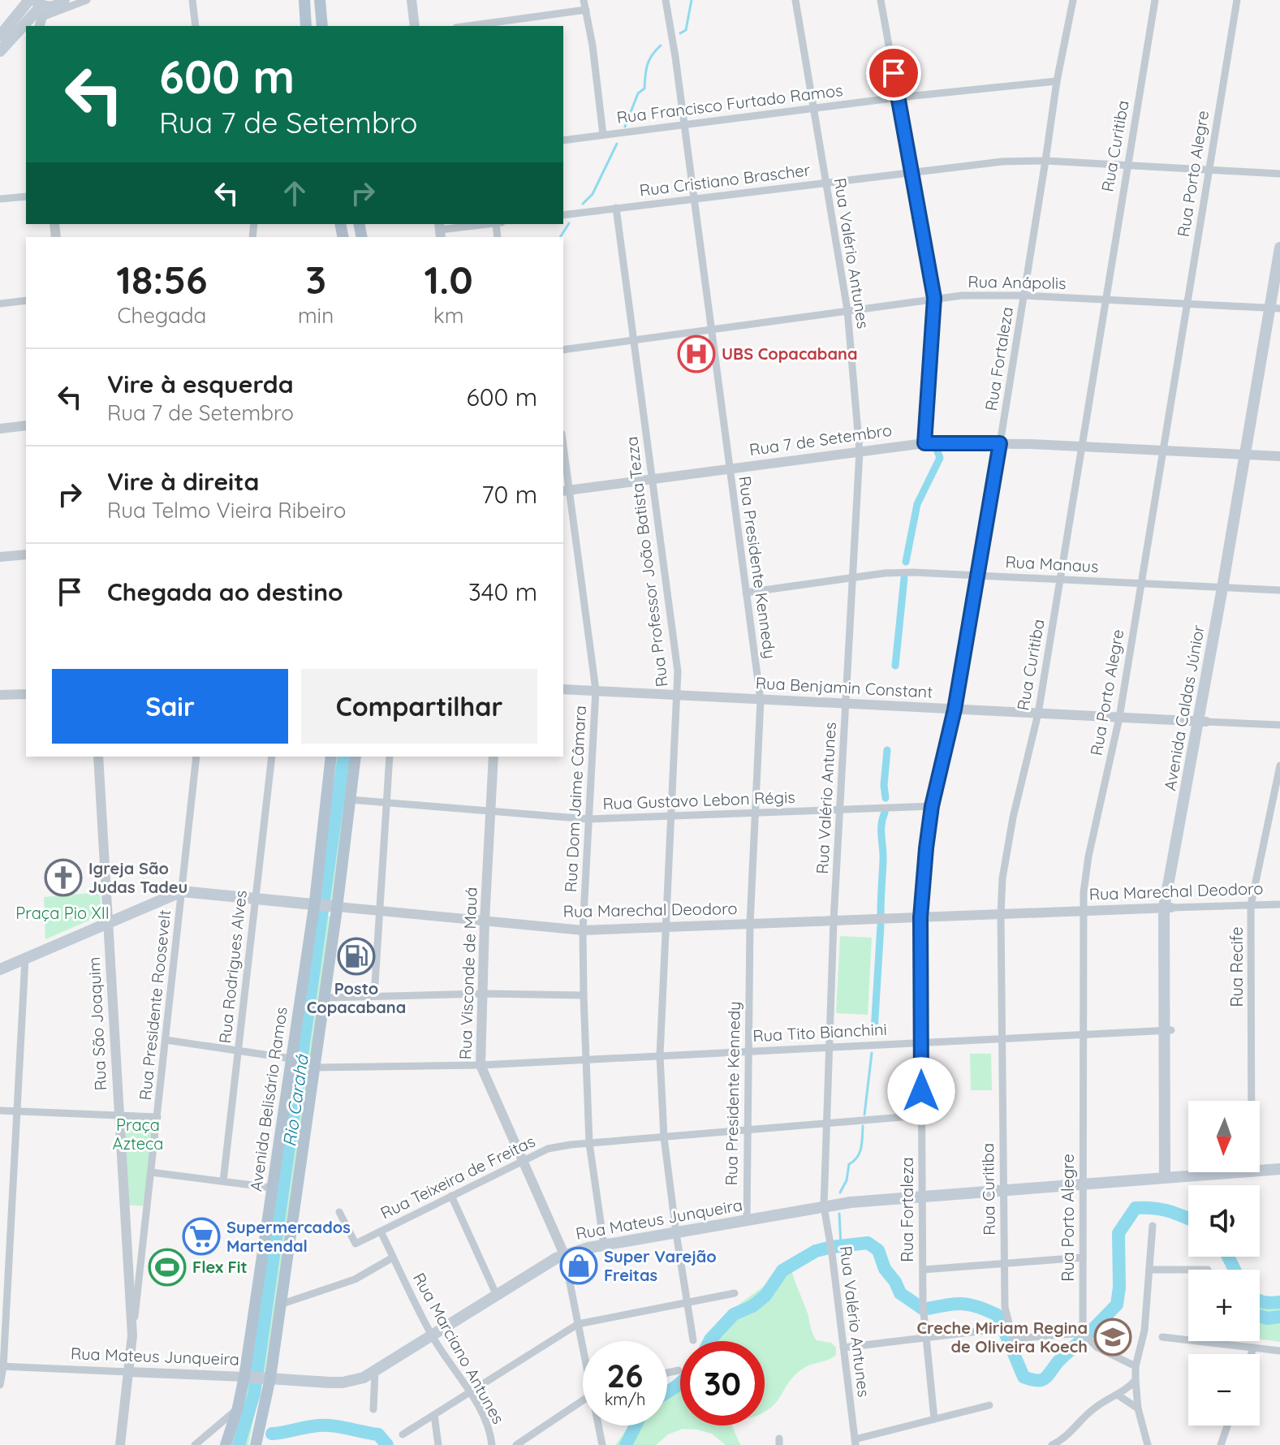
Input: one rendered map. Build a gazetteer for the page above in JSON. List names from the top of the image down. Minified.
{"streets":{"main road":["Avenida Caldas Júnior","Rua Marechal Deodoro","Avenida Belisário Ramos","Rua Mateus Junqueira"],"street":["Rua Francisco Furtado Ramos","Rua Curitiba","Rua Porto Alegre","Rua Cristiano Brascher","Rua Valério Antunes","Rua Anápolis","Rua Fortaleza","Rua 7 de Setembro","Rua Professor João Batista Tezza","Rua Manaus","Rua Presidente Kennedy","Rua Benjamin Constant","Rua Dom Jaime Câmara","Rua Gustavo Lebon Régis","Rua Rodrigues Alves","Rua Recife","Rua Visconde de Mauá","Rua Presidente Roosevelt","Rua São Joaquim","Rua Tito Bianchini","Rua Teixeira de Freitas","Rua Marciano Antunes"]},"crossings":[["Rua Francisco Furtado Ramos","Rua Valério Antunes"],["Rua Francisco Furtado Ramos","Rua Fortaleza"],["Rua Francisco Furtado Ramos","Rua Presidente Kennedy"],["Rua Curitiba","Rua Porto Alegre"],["Rua Curitiba","Rua Cristiano Brascher"],["Rua Curitiba","Rua Anápolis"],["Rua Curitiba","Rua 7 de Setembro"],["Rua Curitiba","Rua Manaus"],["Rua Curitiba","Rua Benjamin Constant"],["Rua Curitiba","Rua Marechal Deodoro"],["Rua Curitiba","Rua Tito Bianchini"],["Rua Curitiba","Rua Mateus Junqueira"],["Rua Porto Alegre","Rua Cristiano Brascher"],["Rua Porto Alegre","Rua Anápolis"],["Rua Porto Alegre","Rua 7 de Setembro"],["Rua Porto Alegre","Rua Manaus"],["Rua Porto Alegre","Rua Benjamin Constant"],["Rua Porto Alegre","Rua Marechal Deodoro"],["Rua Porto Alegre","Rua Tito Bianchini"],["Rua Porto Alegre","Rua Mateus Junqueira"],["Rua Cristiano Brascher","Rua Valério Antunes"],["Rua Cristiano Brascher","Rua Fortaleza"],["Rua Cristiano Brascher","Rua Professor João Batista Tezza"],["Rua Cristiano Brascher","Rua Presidente Kennedy"],["Rua Valério Antunes","Rua Anápolis"],["Rua Valério Antunes","Rua 7 de Setembro"],["Rua Valério Antunes","Rua Manaus"],["Rua Valério Antunes","Rua Benjamin Constant"],["Rua Valério Antunes","Rua Gustavo Lebon Régis"],["Rua Valério Antunes","Rua Marechal Deodoro"],["Rua Valério Antunes","Rua Tito Bianchini"],["Rua Valério Antunes","Rua Teixeira de Freitas"],["Rua Valério Antunes","Rua Mateus Junqueira"],["Rua Anápolis","Rua Fortaleza"],["Rua Anápolis","Rua Professor João Batista Tezza"],["Rua Anápolis","Rua Presidente Kennedy"],["Rua Anápolis","Avenida Caldas Júnior"],["Rua Fortaleza","Rua 7 de Setembro"],["Rua Fortaleza","Rua Manaus"],["Rua Fortaleza","Rua Benjamin Constant"],["Rua Fortaleza","Rua Gustavo Lebon Régis"],["Rua Fortaleza","Rua Marechal Deodoro"],["Rua Fortaleza","Rua Tito Bianchini"],["Rua Fortaleza","Rua Teixeira de Freitas"],["Rua Fortaleza","Rua Mateus Junqueira"],["Rua 7 de Setembro","Rua Professor João Batista Tezza"],["Rua 7 de Setembro","Rua Presidente Kennedy"],["Rua 7 de Setembro","Avenida Caldas Júnior"],["Rua 7 de Setembro","Rua Dom Jaime Câmara"],["Rua Professor João Batista Tezza","Rua Benjamin Constant"],["Rua Professor João Batista Tezza","Rua Gustavo Lebon Régis"],["Rua Professor João Batista Tezza","Rua Marechal Deodoro"],["Rua Professor João Batista Tezza","Rua Tito Bianchini"],["Rua Professor João Batista Tezza","Rua Teixeira de Freitas"],["Rua Professor João Batista Tezza","Rua Mateus Junqueira"],["Rua Manaus","Rua Presidente Kennedy"],["Rua Manaus","Avenida Caldas Júnior"],["Rua Presidente Kennedy","Rua Benjamin Constant"],["Rua Presidente Kennedy","Rua Gustavo Lebon Régis"],["Rua Presidente Kennedy","Rua Marechal Deodoro"],["Rua Presidente Kennedy","Rua Tito Bianchini"],["Rua Presidente Kennedy","Rua Teixeira de Freitas"],["Rua Presidente Kennedy","Rua Mateus Junqueira"],["Rua Benjamin Constant","Avenida Caldas Júnior"],["Rua Benjamin Constant","Rua Dom Jaime Câmara"],["Avenida Caldas Júnior","Rua Marechal Deodoro"],["Avenida Caldas Júnior","Rua Tito Bianchini"],["Avenida Caldas Júnior","Rua Mateus Junqueira"],["Rua Dom Jaime Câmara","Rua Gustavo Lebon Régis"],["Rua Dom Jaime Câmara","Rua Marechal Deodoro"],["Rua Dom Jaime Câmara","Rua Tito Bianchini"],["Rua Dom Jaime Câmara","Rua Teixeira de Freitas"],["Rua Dom Jaime Câmara","Rua Mateus Junqueira"],["Rua Gustavo Lebon Régis","Rua Visconde de Mauá"],["Rua Marechal Deodoro","Rua Rodrigues Alves"],["Rua Marechal Deodoro","Rua Recife"],["Rua Marechal Deodoro","Rua Visconde de Mauá"],["Rua Marechal Deodoro","Rua Presidente Roosevelt"],["Rua Marechal Deodoro","Rua São Joaquim"],["Rua Marechal Deodoro","Avenida Belisário Ramos"],["Rua Visconde de Mauá","Rua Tito Bianchini"],["Rua Visconde de Mauá","Rua Teixeira de Freitas"],["Rua Visconde de Mauá","Rua Mateus Junqueira"],["Rua Presidente Roosevelt","Rua São Joaquim"],["Rua São Joaquim","Rua Mateus Junqueira"],["Avenida Belisário Ramos","Rua Mateus Junqueira"],["Rua Teixeira de Freitas","Rua Marciano Antunes"],["Rua Mateus Junqueira","Rua Marciano Antunes"]],"water":["Rio Carahá"],"parks":["Praça Pio XII","Praça Azteca"],"places":{"hospital":["UBS Copacabana"],"church":["Igreja São Judas Tadeu"],"fuel station":["Posto Copacabana"],"supermarket":["Supermercados Martendal"],"shop":["Super Varejão Freitas"],"sports":["Flex Fit"],"school or university":["Creche Miriam Regina de Oliveira Koech"]},"north":"bottom","page":{"turn":["600 m","Rua 7 de Setembro"],"eta":["18:56","Chegada","3","min","1.0","km"],"list":[{"name":"Vire à esquerda","note":"Rua 7 de Setembro","value":"600 m"},{"name":"Vire à direita","note":"Rua Telmo Vieira Ribeiro","value":"70 m"},{"name":"Chegada ao destino","value":"340 m"}],"buttons":["Sair","Compartilhar"],"map_buttons":["+","−"],"speed":"26 km/h","limit":"30"}}
